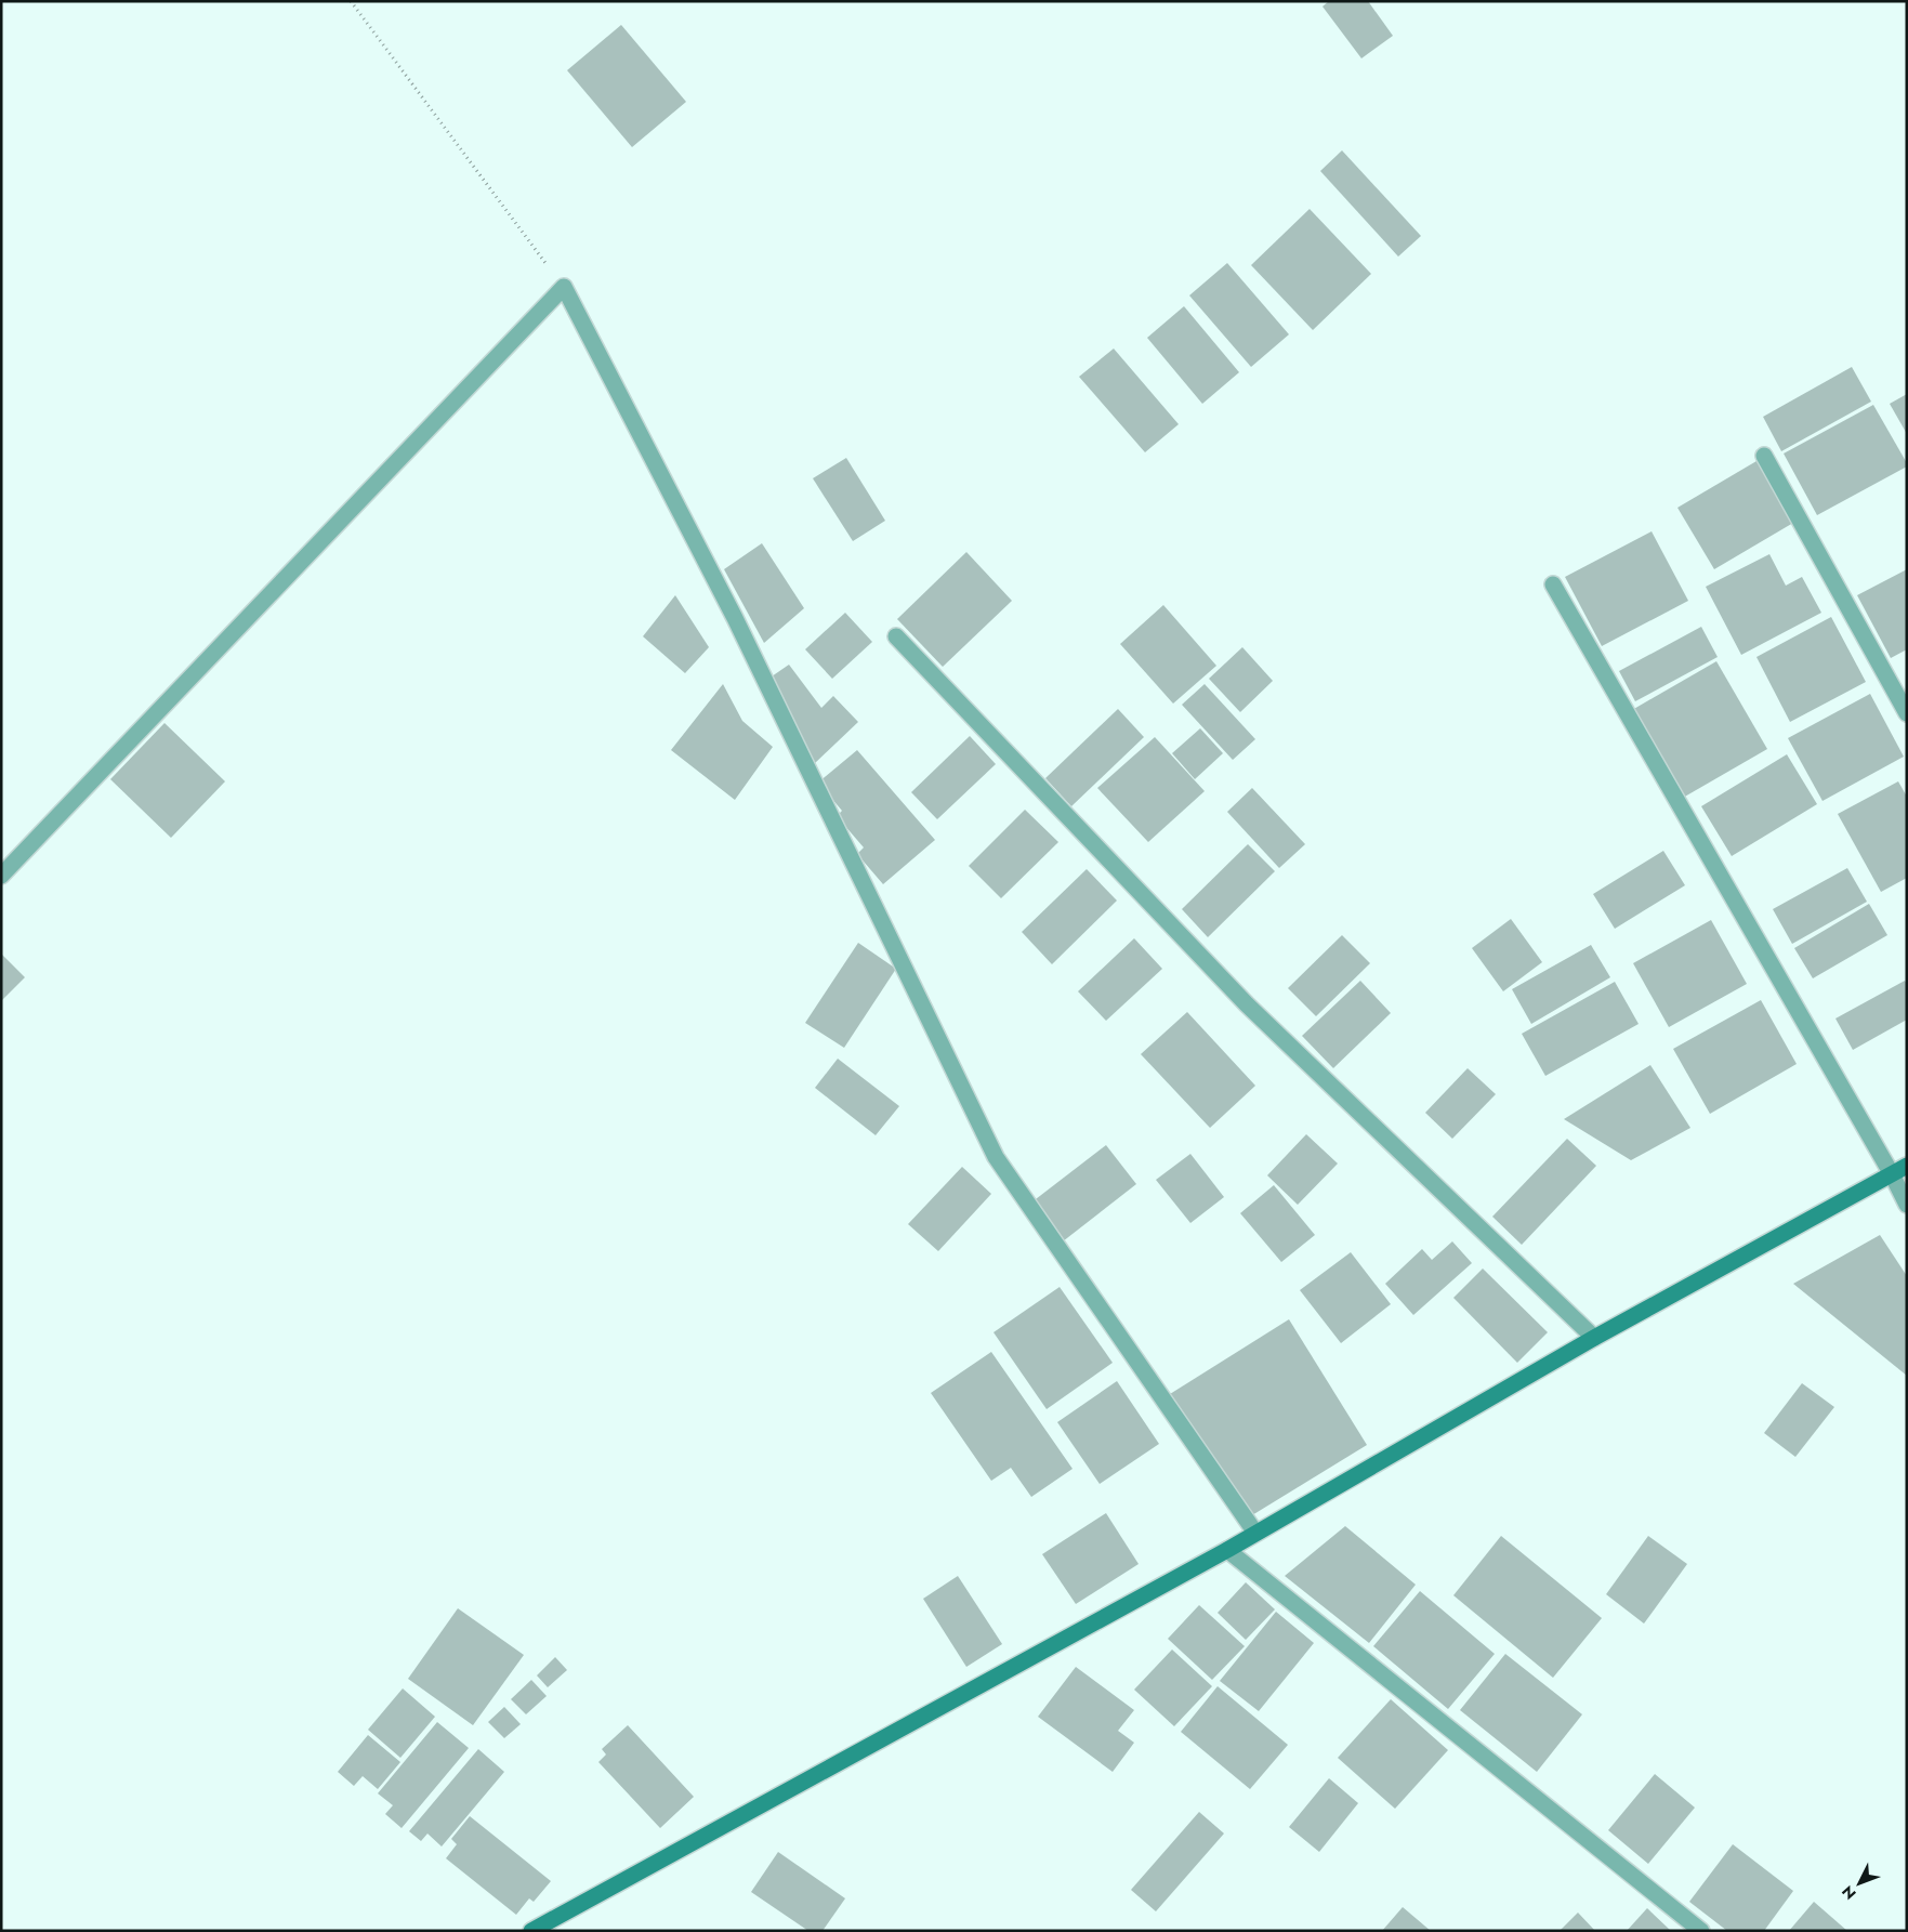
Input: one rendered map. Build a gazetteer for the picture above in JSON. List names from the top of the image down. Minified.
{"north":"bottom left"}
